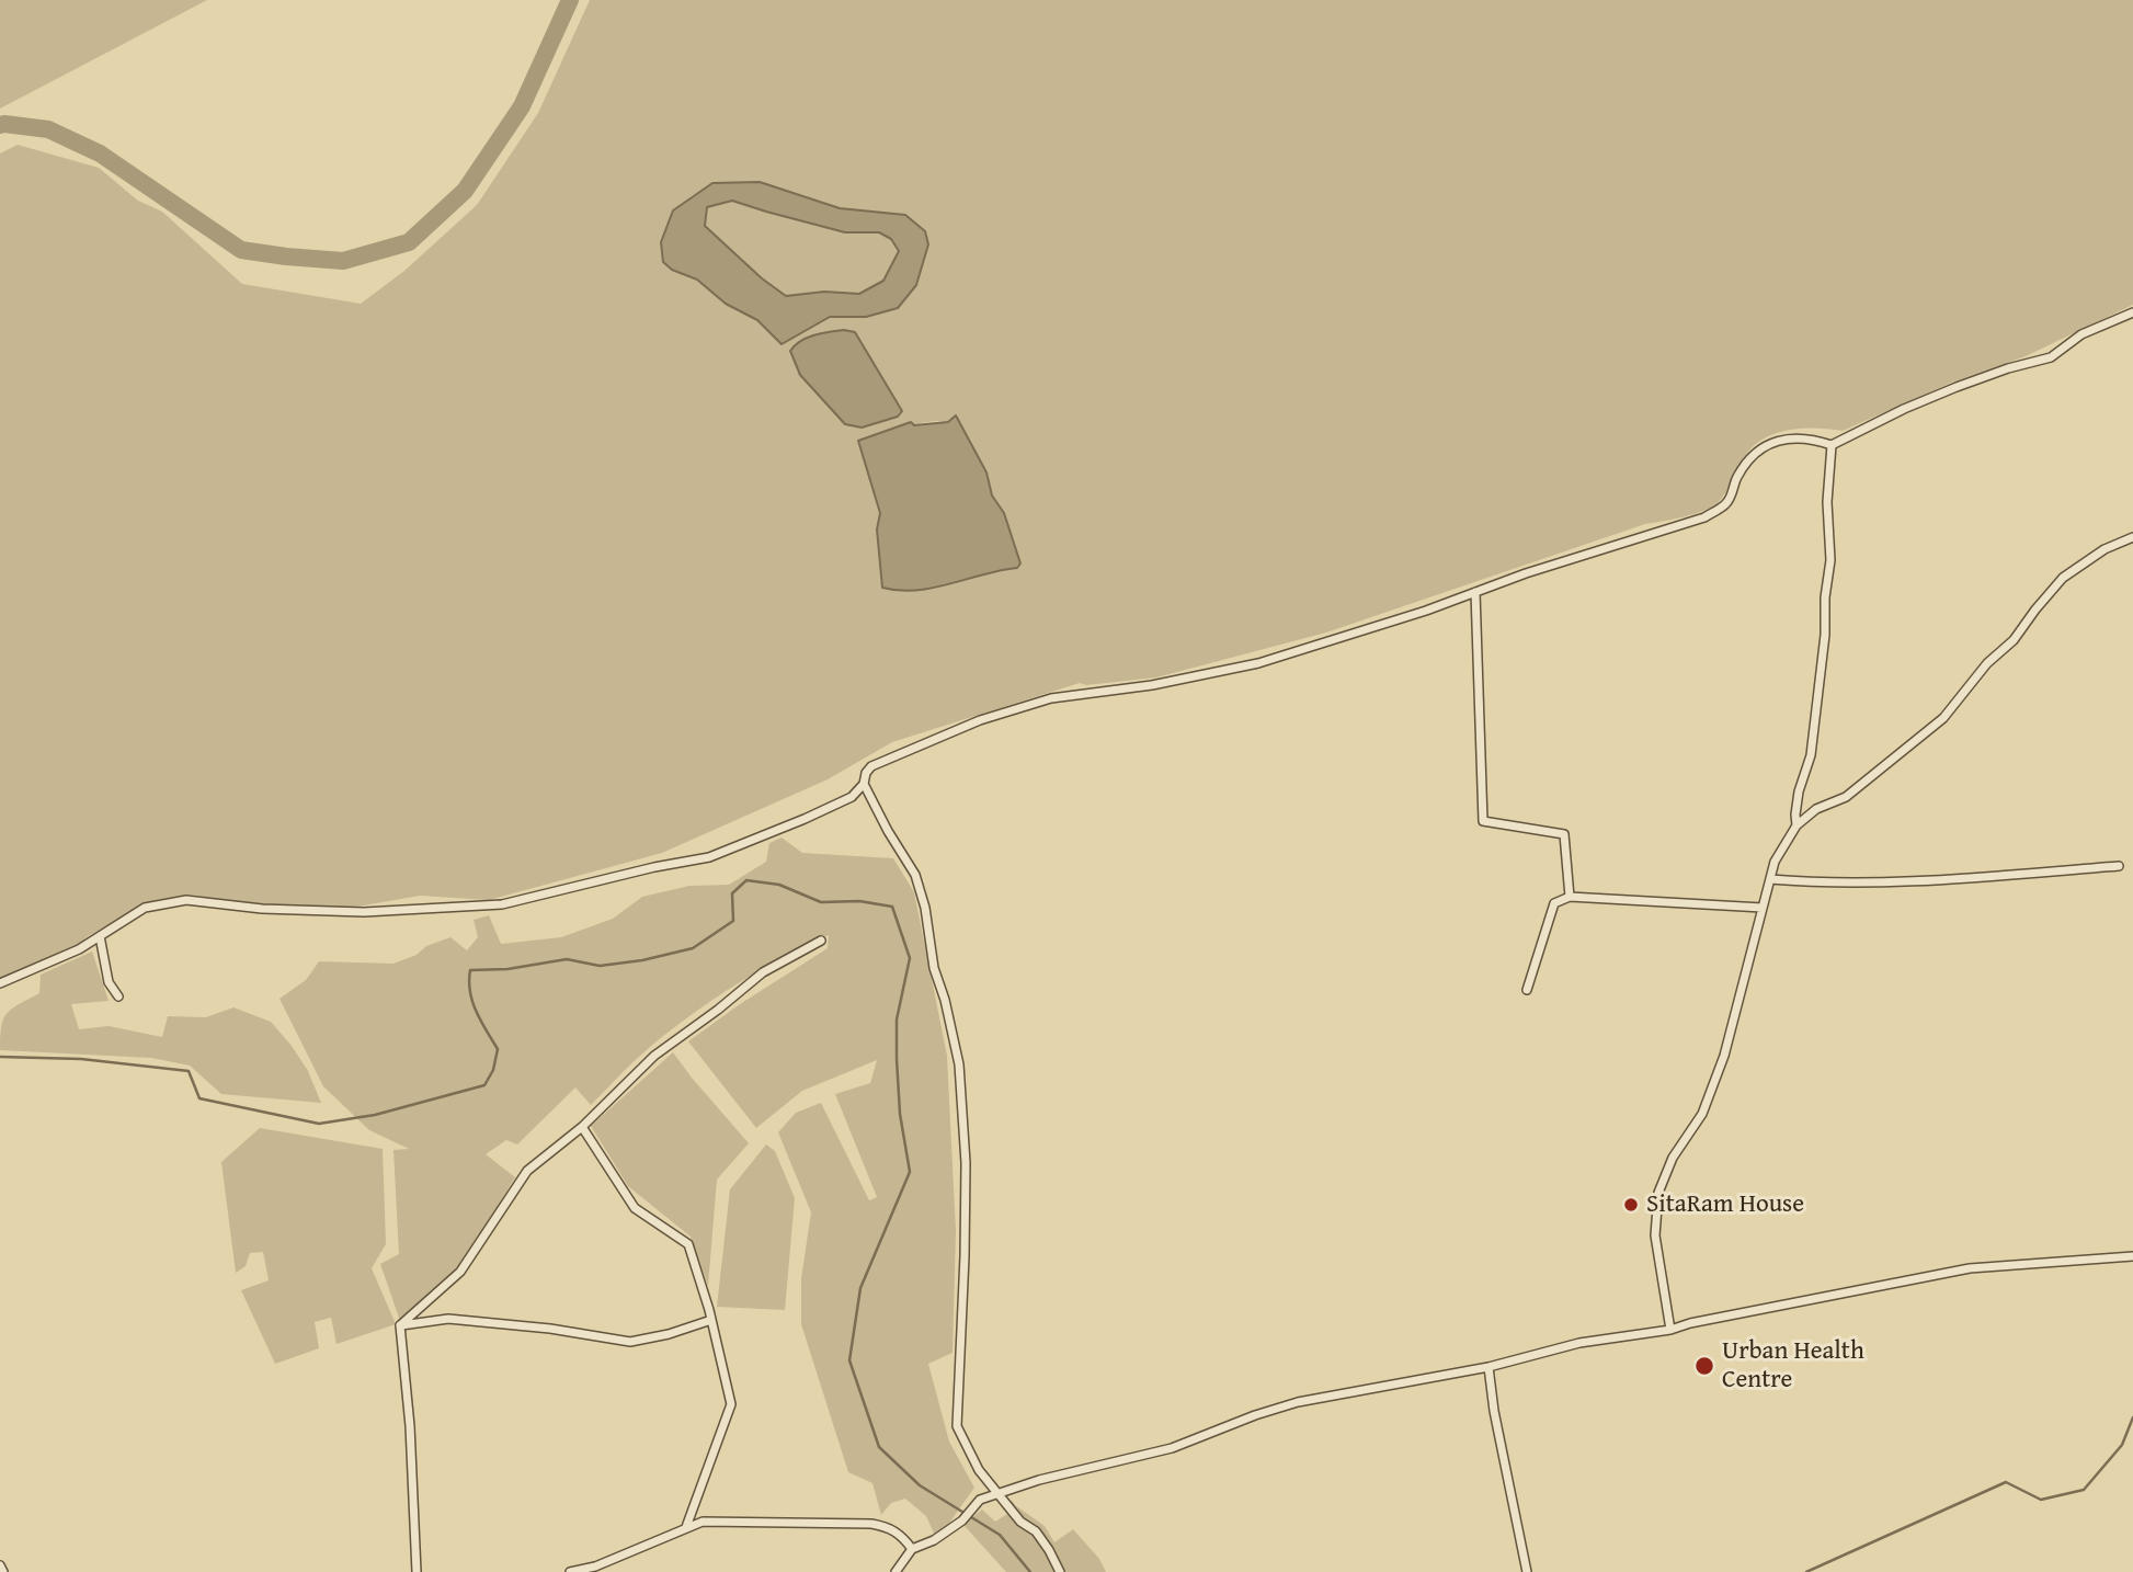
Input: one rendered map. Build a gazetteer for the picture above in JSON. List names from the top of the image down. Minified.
{"places":["SitaRam House","Urban Health Centre"]}
